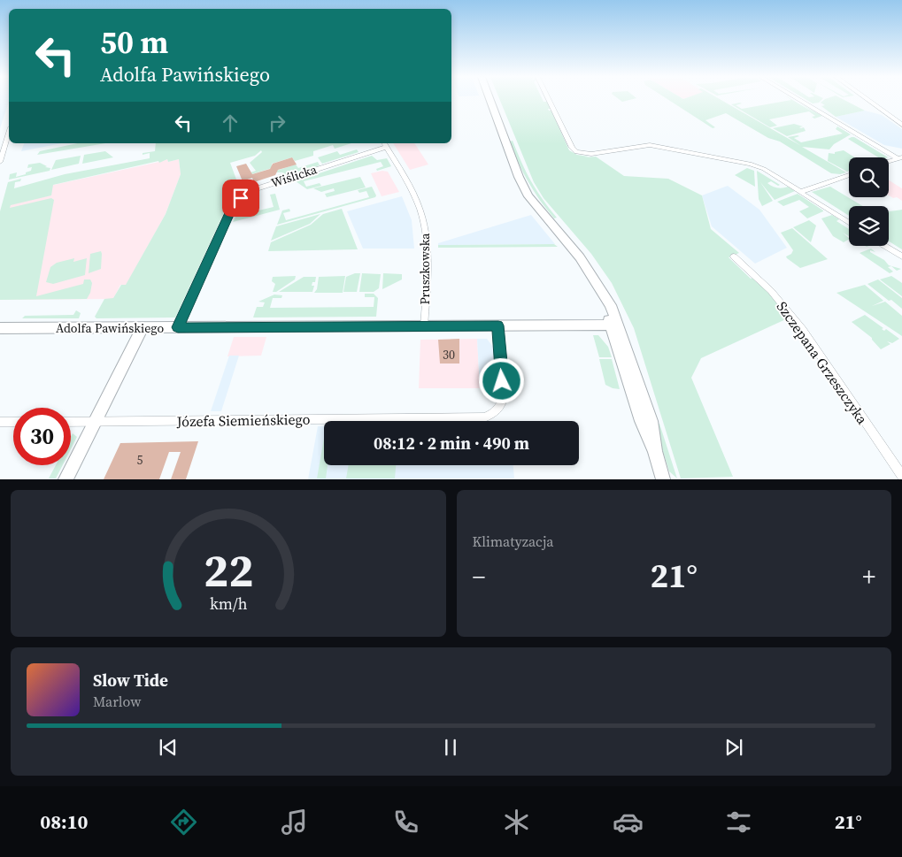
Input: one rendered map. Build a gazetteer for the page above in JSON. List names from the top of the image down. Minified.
{"streets":{"street":["Wiślicka","Pruszkowska","Adolfa Pawińskiego","Szczepana Grzeszczyka","Józefa Siemieńskiego"]},"crossings":[["Wiślicka","Pruszkowska"],["Wiślicka","Adolfa Pawińskiego"],["Pruszkowska","Adolfa Pawińskiego"],["Adolfa Pawińskiego","Józefa Siemieńskiego"]],"house_numbers":["30","5"],"page":{"turn":["50 m","Adolfa Pawińskiego"],"limit":"30","trip":"08:12 · 2 min · 490 m","tile":"Klimatyzacja","heat":["−","21°","+"],"song":["Slow Tide","Marlow"],"tabs":["08:10","21°"],"gauge":["22","km/h"]}}
